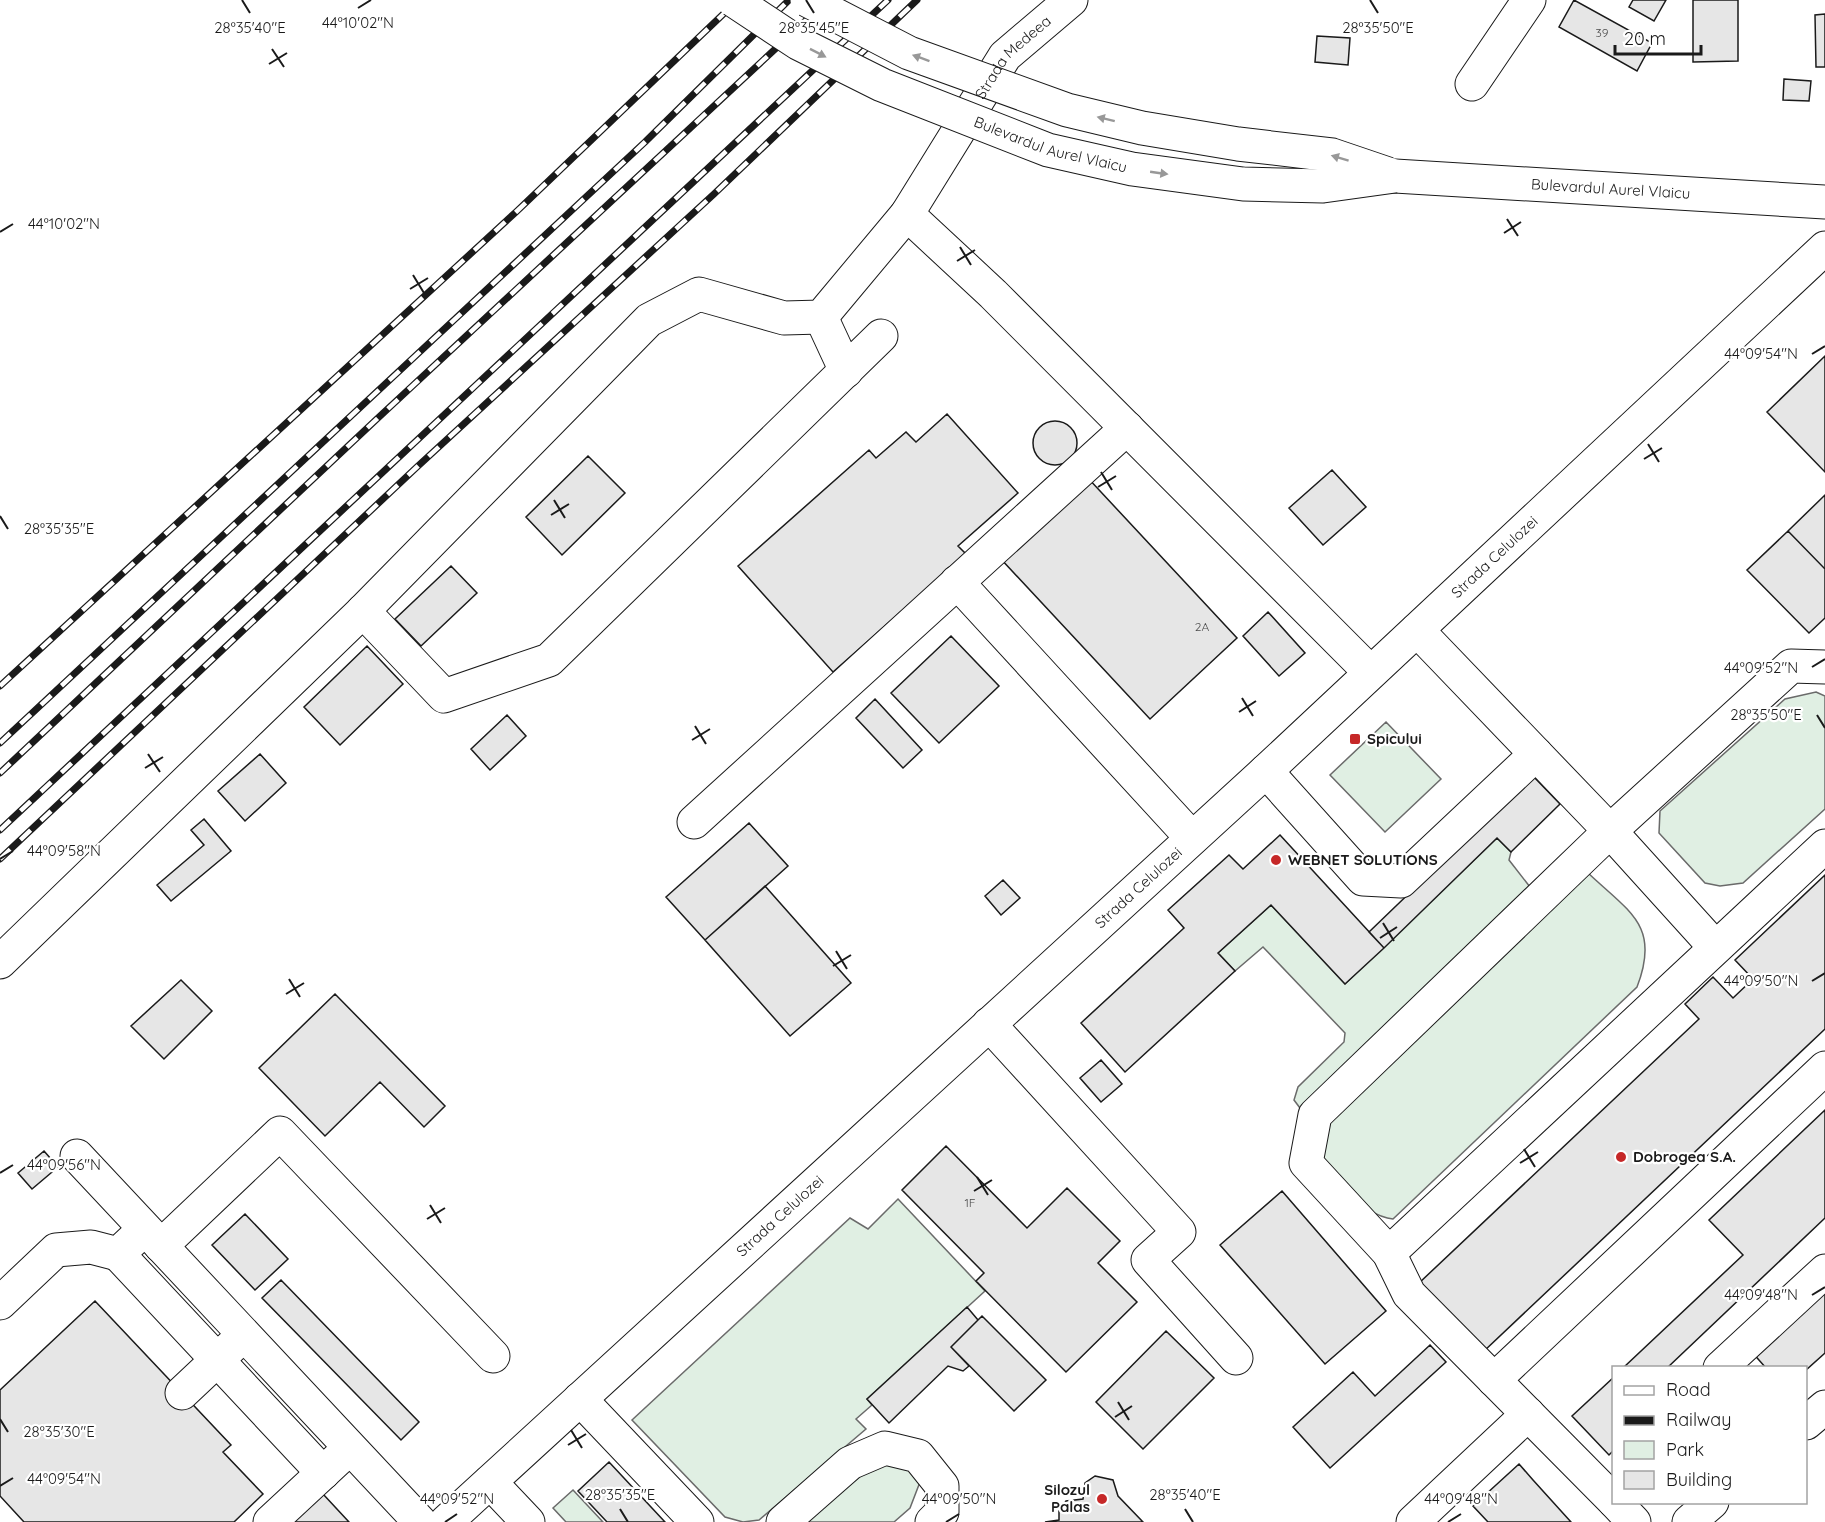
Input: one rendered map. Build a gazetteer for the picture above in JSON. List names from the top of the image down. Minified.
{"streets":{"street":["Strada Medeea","Bulevardul Aurel Vlaicu","Strada Celulozei"]},"places":{"transit":["Spicului"],"other":["WEBNET SOLUTIONS","Dobrogea S.A.","Silozul Palas"]},"house_numbers":["39","2A","1F"],"legend":["Road","Railway","Park","Building"],"scale_bar":"20 m","coordinates":["44°10'02\"N","28°35'40\"E","28°35'45\"E","28°35'50\"E","44°09'54\"N","28°35'35\"E","44°09'52\"N","44°09'58\"N","44°09'50\"N","44°09'56\"N","44°09'48\"N","28°35'30\"E"]}
